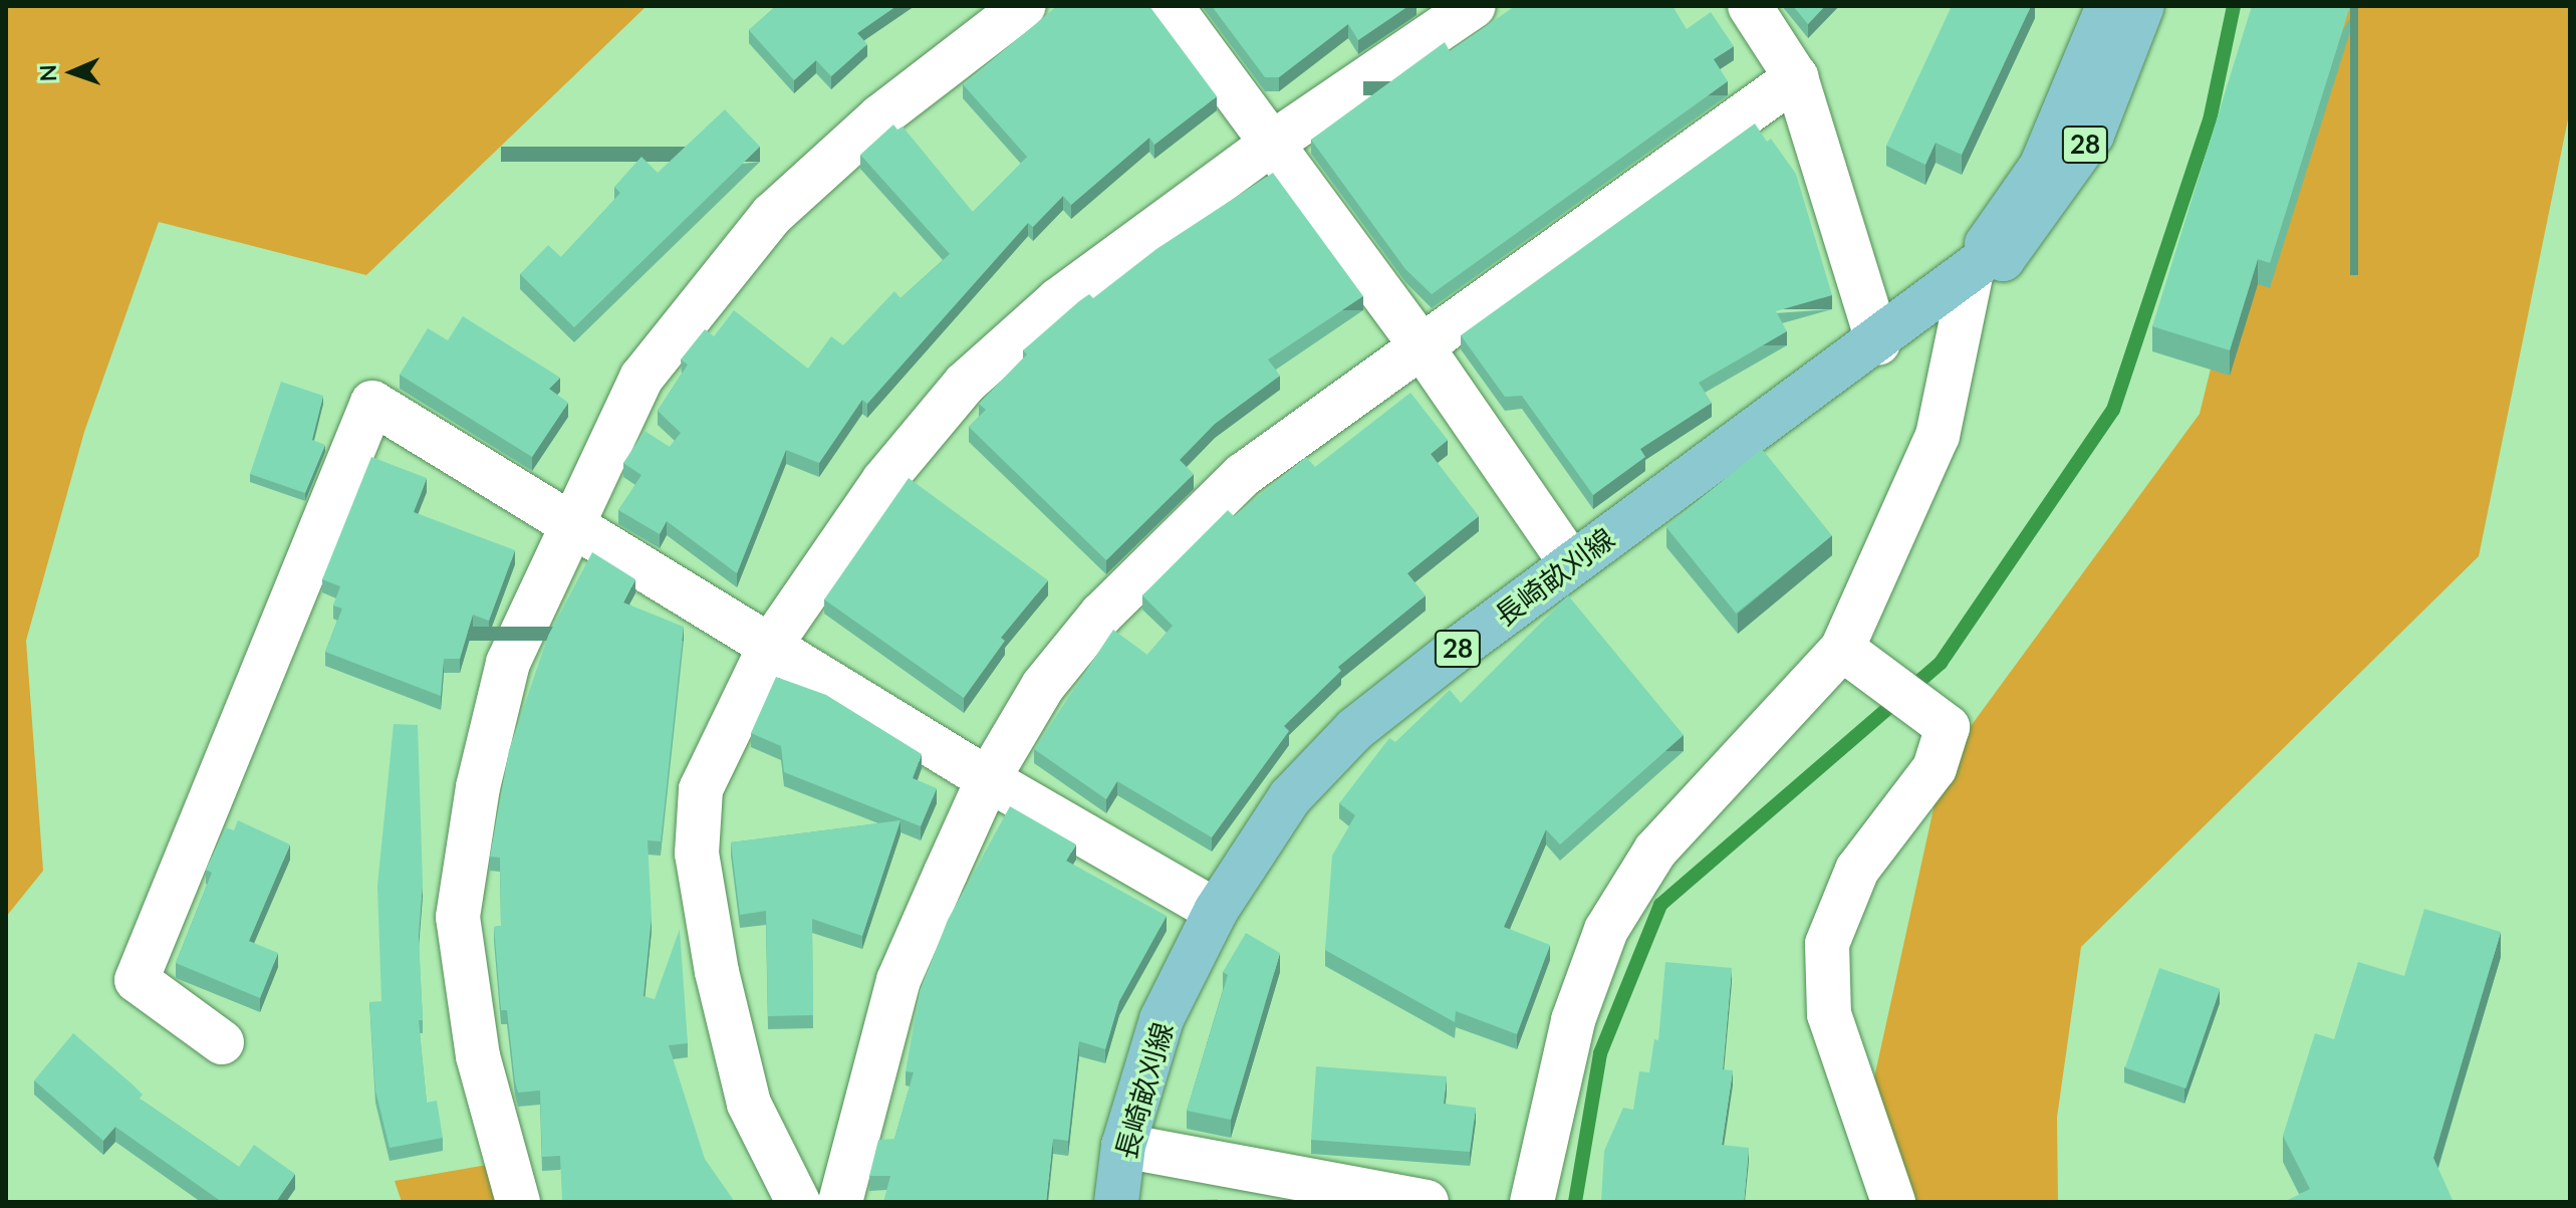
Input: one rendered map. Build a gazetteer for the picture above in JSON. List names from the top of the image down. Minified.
{"streets":{"main road":["28","長崎畝刈線"]},"crossings":[["28","長崎畝刈線"]],"north":"left"}
